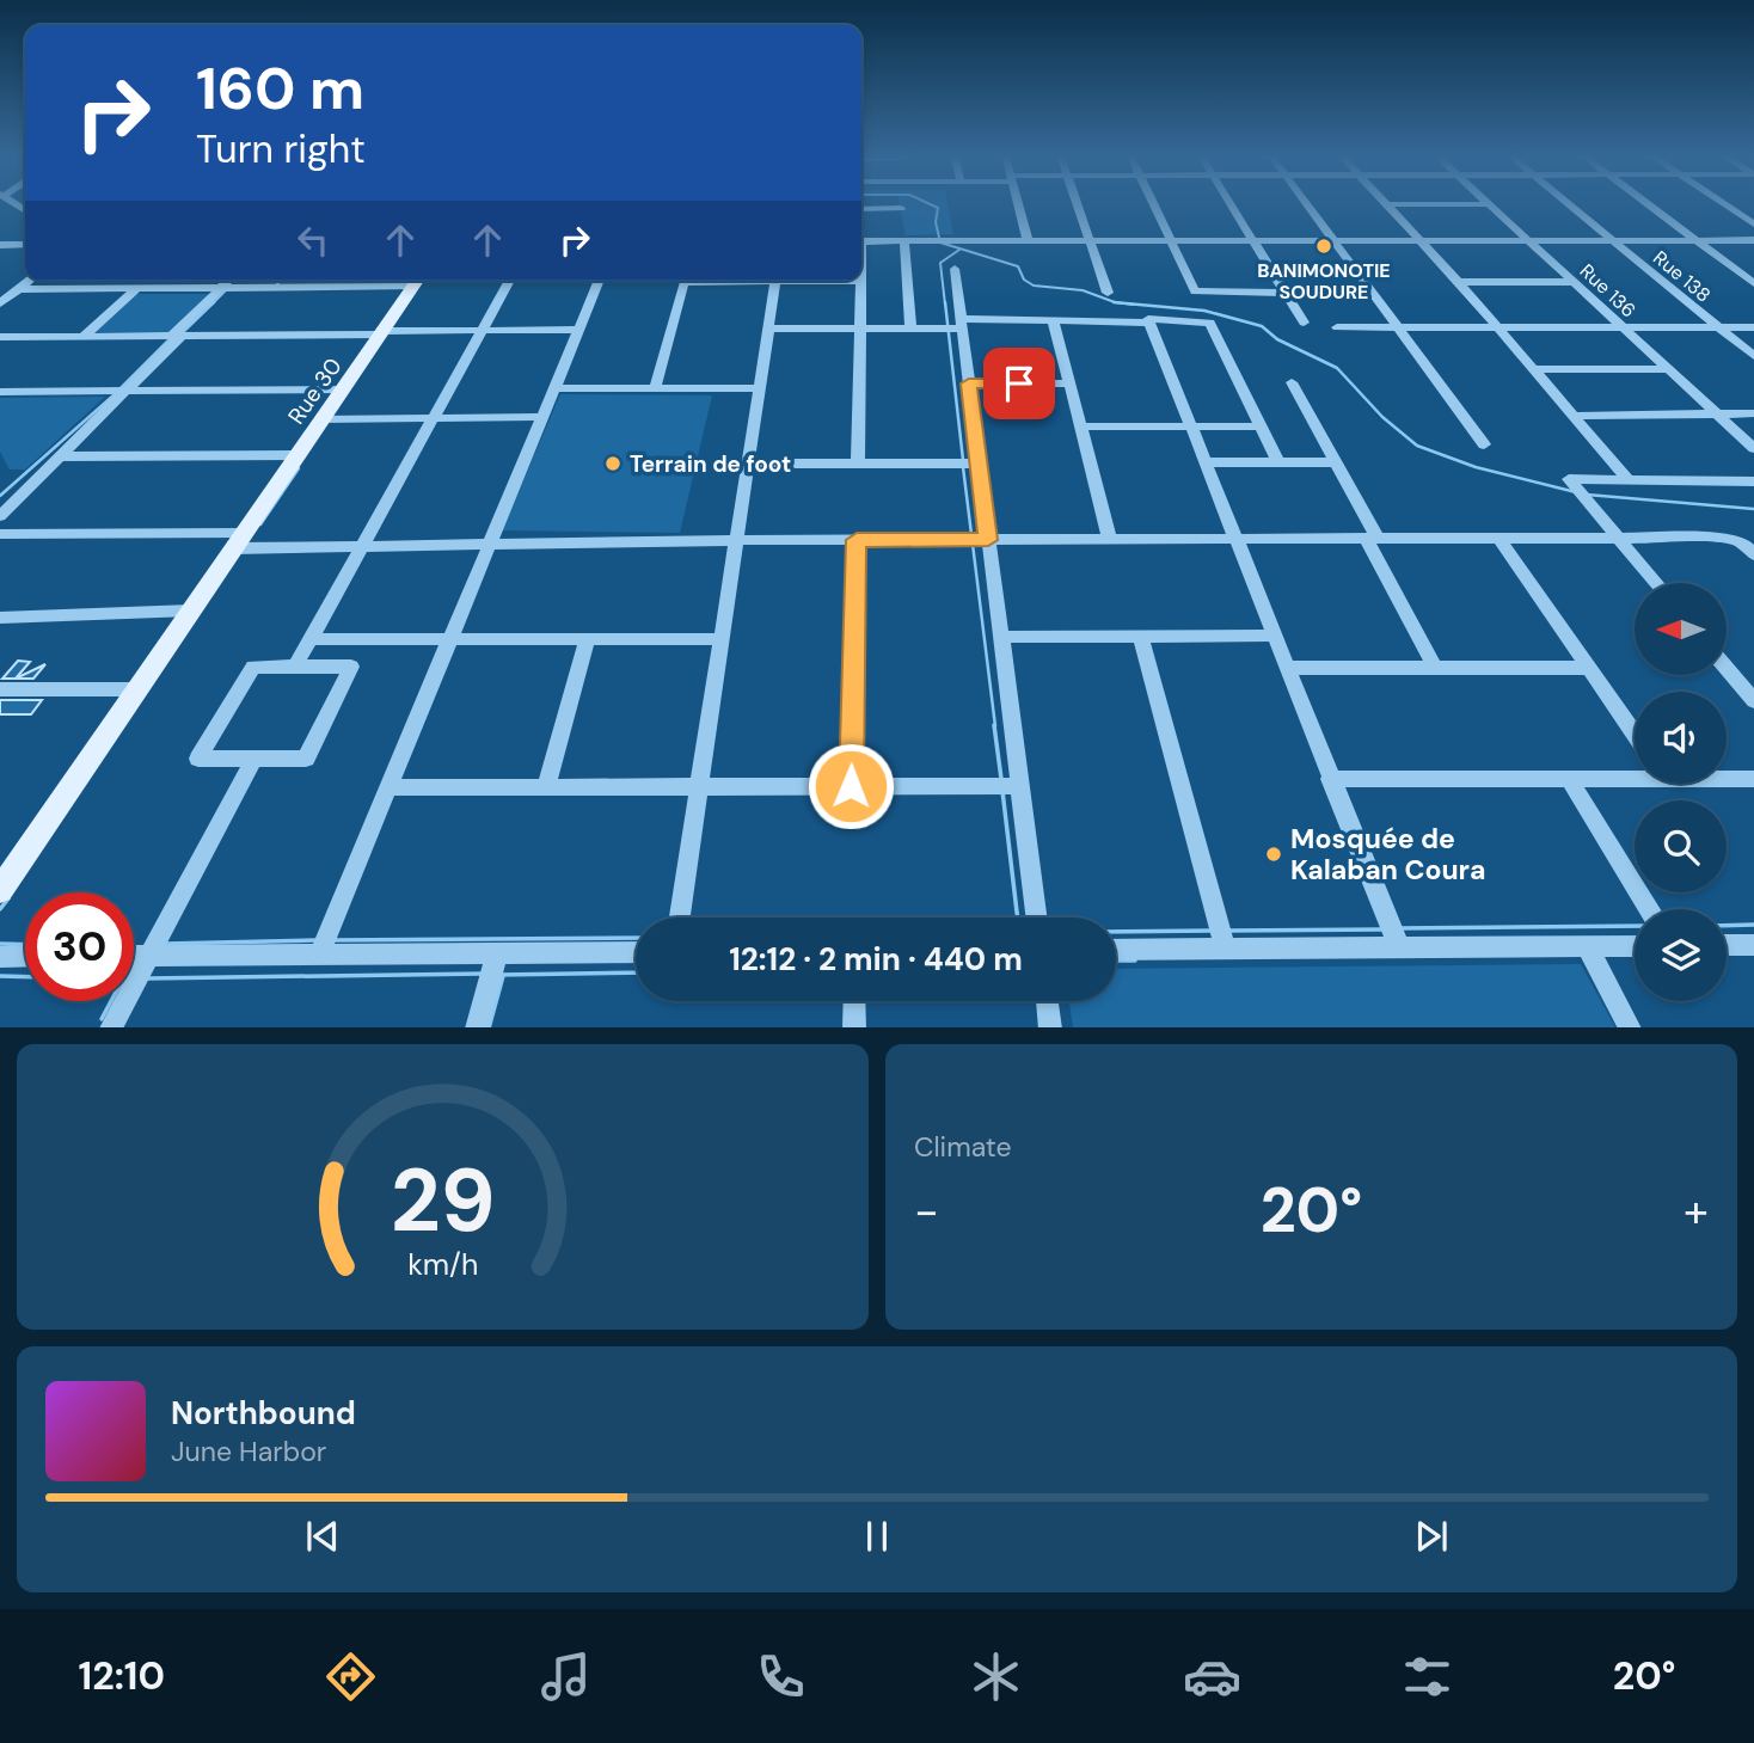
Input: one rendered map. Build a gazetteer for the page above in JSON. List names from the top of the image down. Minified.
{"streets":{"main road":["Rue 30"],"street":["Rue 138","Rue 136"]},"places":["BANIMONOTIE SOUDURE","Terrain de foot","Mosquée de Kalaban Coura"],"north":"left","page":{"turn":["160 m","Turn right"],"limit":"30","trip":"12:12 · 2 min · 440 m","tile":"Climate","heat":["−","20°","+"],"song":["Northbound","June Harbor"],"tabs":["12:10","20°"],"gauge":["29","km/h"]}}
